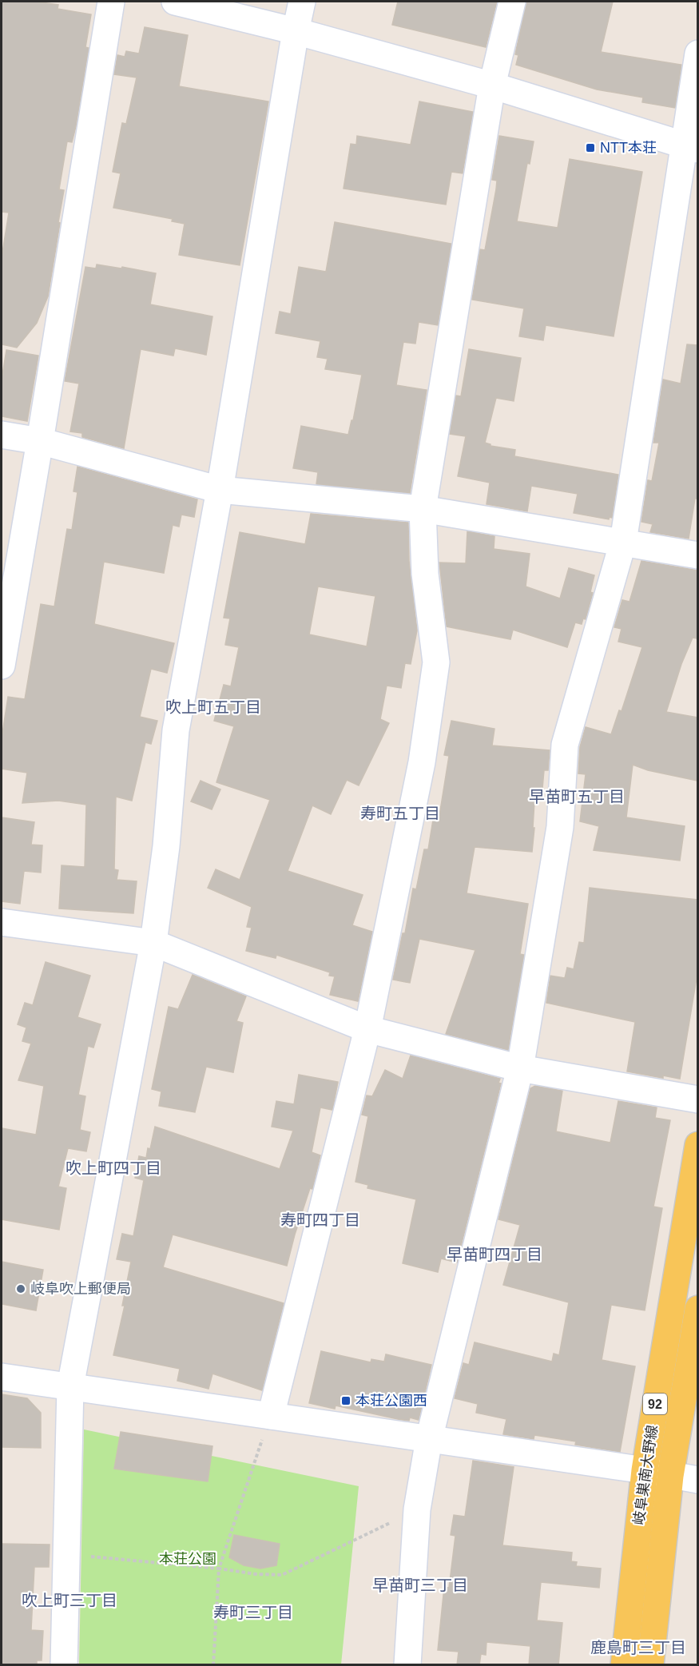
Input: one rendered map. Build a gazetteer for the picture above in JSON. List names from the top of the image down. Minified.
{"streets":{"main road":["92","岐阜巣南大野線"]},"districts":["吹上町五丁目","早苗町五丁目","寿町五丁目","吹上町四丁目","寿町四丁目","早苗町四丁目","早苗町三丁目","吹上町三丁目","寿町三丁目","鹿島町三丁目"],"parks":["本荘公園"],"places":{"transit":["NTT本荘","本荘公園西"],"other":["岐阜吹上郵便局"]}}
